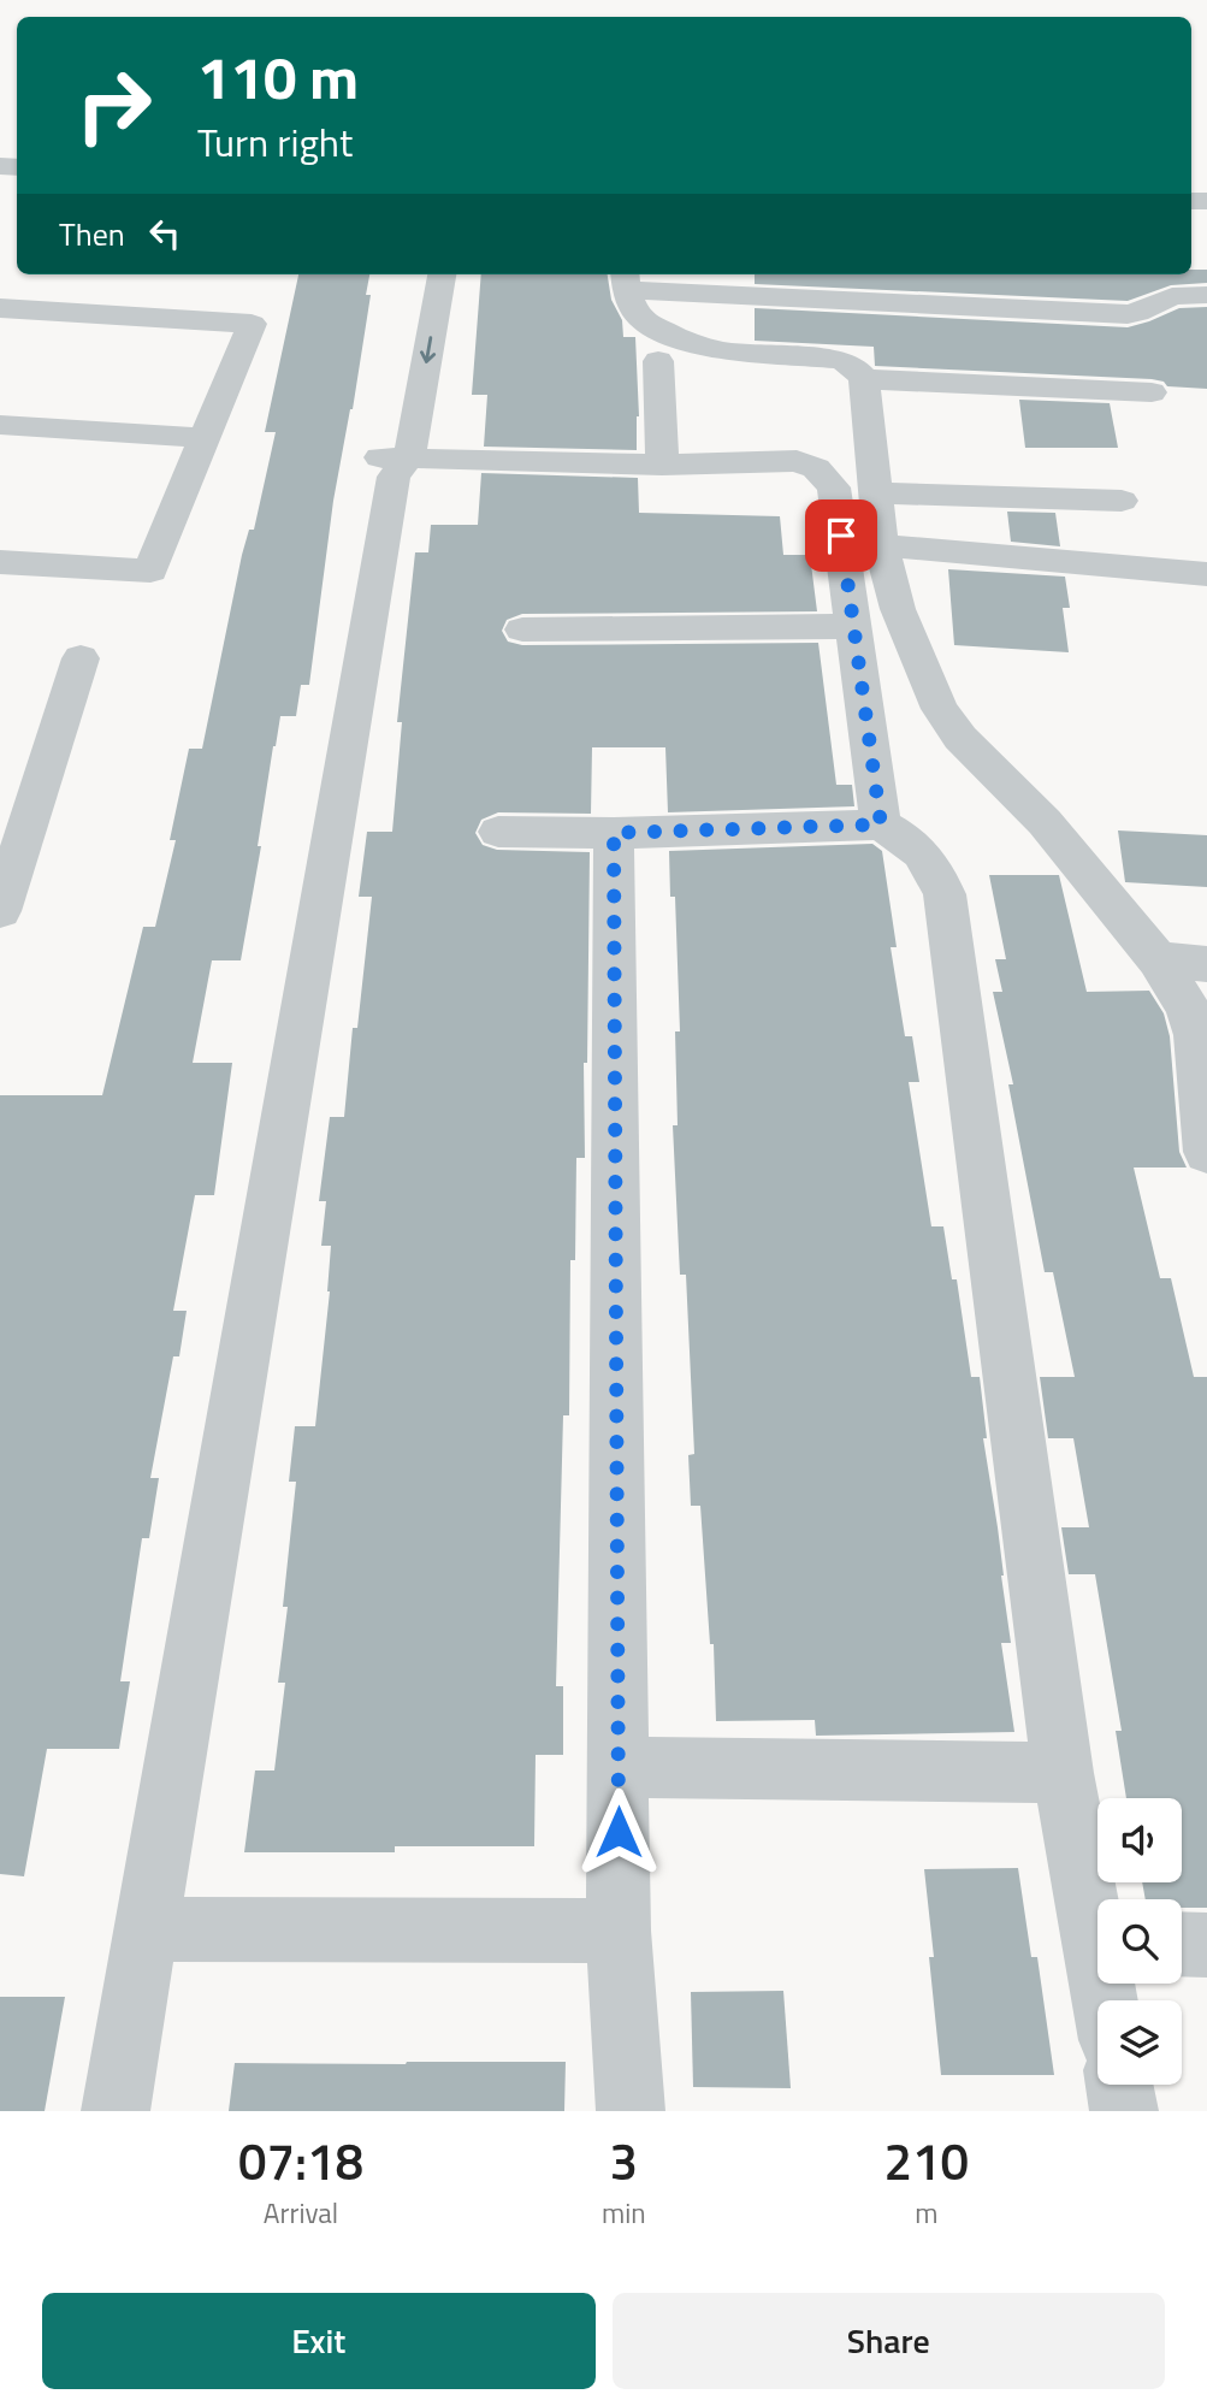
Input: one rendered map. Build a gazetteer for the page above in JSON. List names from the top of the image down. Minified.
{"page":{"turn":["110 m","Turn right"],"then":"Then","eta":["07:18","Arrival","3","min","210","m"],"buttons":["Exit","Share"]}}
